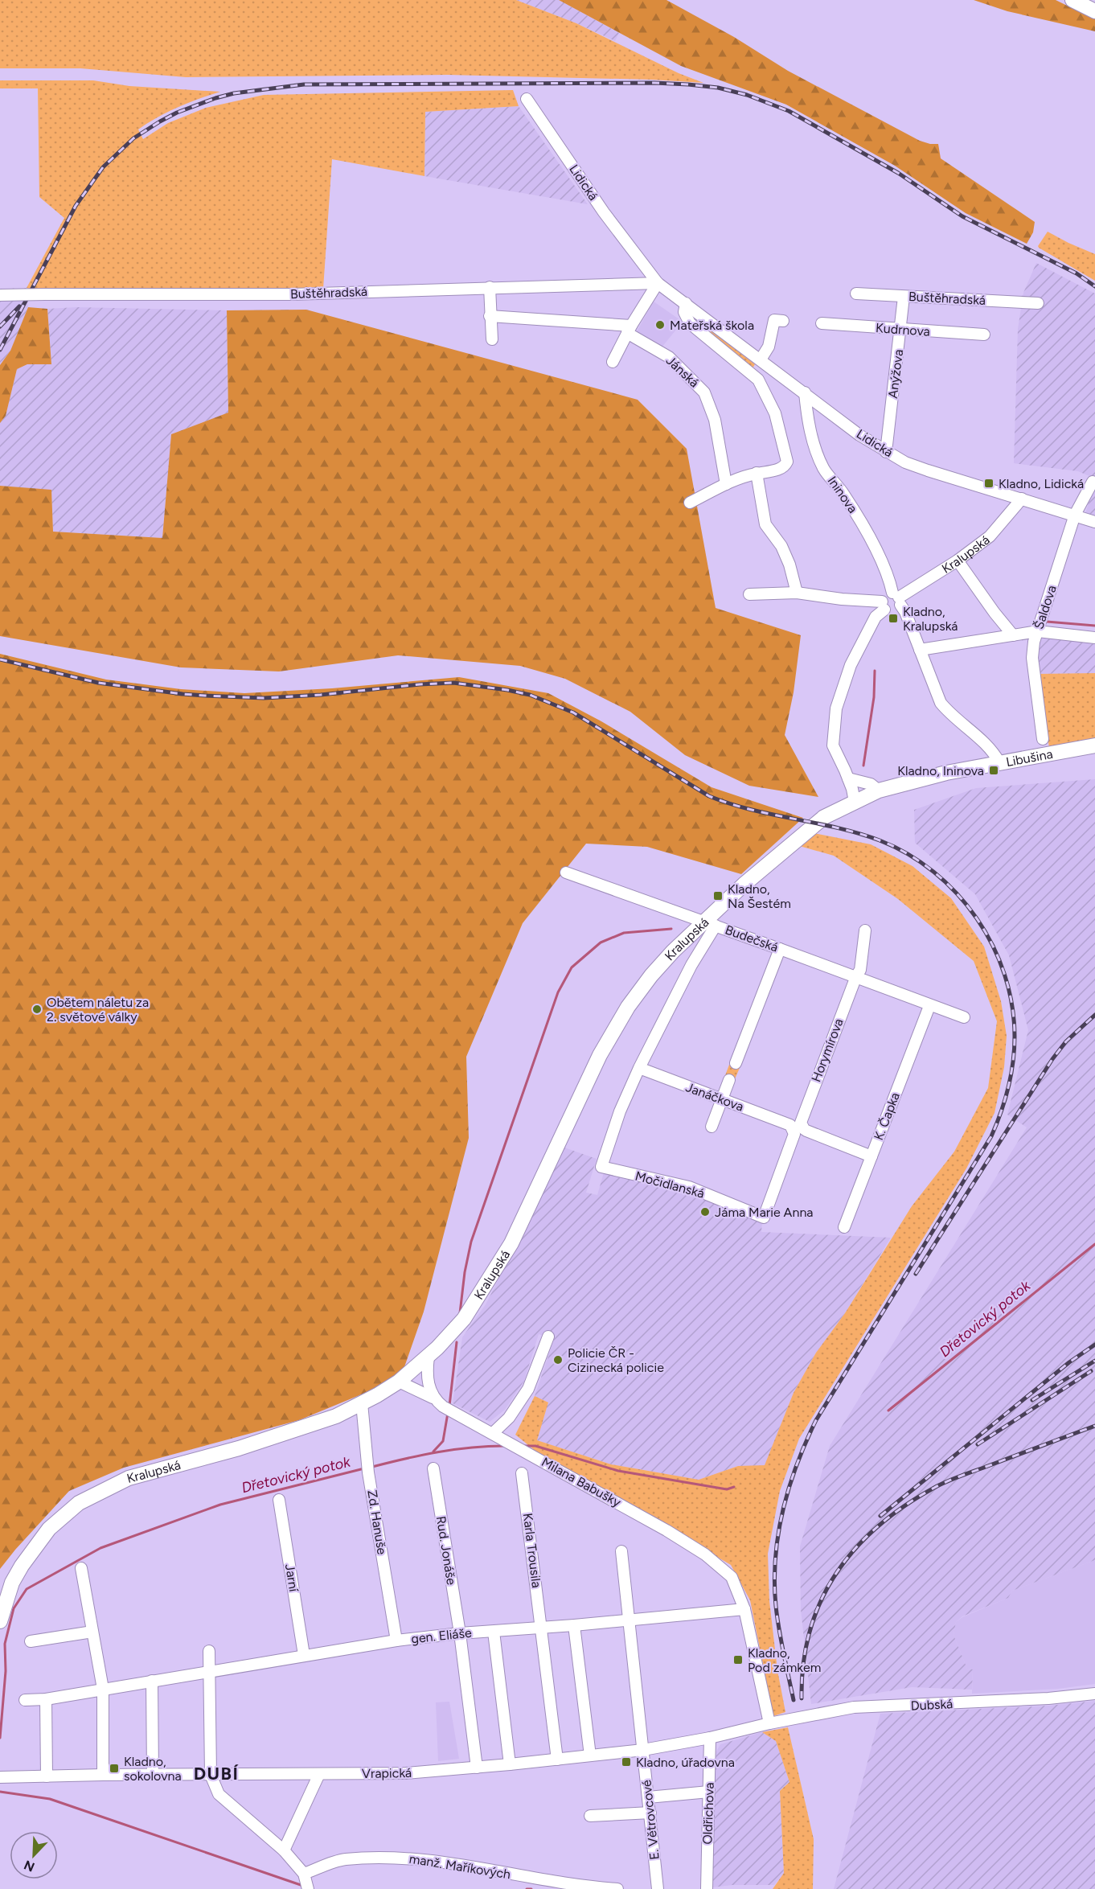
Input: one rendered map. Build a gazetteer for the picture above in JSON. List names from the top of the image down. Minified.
{"streets":{"main road":["Kralupská","Libušina"],"street":["Lidická","Buštěhradská","Kudrnova","Jánská","Anýžova","Ininova","Šaldova","Budečská","Horymírova","Janáčkova","K. Čapka","Močidlanská","Milana Babušky","Zd. Hanuše","Rud. Jonáše","Karla Trousila","Jarní","gen. Eliáše","Dubská","Vrapická","Oldřichova","E. Větrovcové","manž. Maříkových"]},"crossings":[["Lidická","Buštěhradská"],["Lidická","Anýžova"],["Lidická","Ininova"],["Lidická","Kralupská"],["Lidická","Šaldova"],["Buštěhradská","Anýžova"],["Kudrnova","Anýžova"],["Ininova","Kralupská"],["Ininova","Libušina"],["Kralupská","Libušina"],["Kralupská","Budečská"],["Kralupská","Janáčkova"],["Kralupská","Močidlanská"],["Kralupská","Milana Babušky"],["Kralupská","Zd. Hanuše"],["Budečská","Horymírova"],["Budečská","K. Čapka"],["Horymírova","Janáčkova"],["Horymírova","Močidlanská"],["Janáčkova","K. Čapka"],["Milana Babušky","gen. Eliáše"],["Zd. Hanuše","gen. Eliáše"],["Rud. Jonáše","gen. Eliáše"],["Rud. Jonáše","Vrapická"],["Karla Trousila","gen. Eliáše"],["Karla Trousila","Vrapická"],["Jarní","gen. Eliáše"],["gen. Eliáše","E. Větrovcové"],["Dubská","Vrapická"],["Vrapická","Oldřichova"],["Vrapická","E. Větrovcové"]],"districts":["DUBÍ"],"water":["Dřetovický potok"],"places":{"other":["Mateřská škola","Obětem náletu za 2. světové války","Jáma Marie Anna","Policie ČR - Cizinecká policie"],"transit":["Kladno, Lidická","Kladno, Kralupská","Kladno, Ininova","Kladno, Na Šestém","Kladno, Pod zámkem","Kladno, úřadovna","Kladno, sokolovna"]},"north":"bottom left"}
